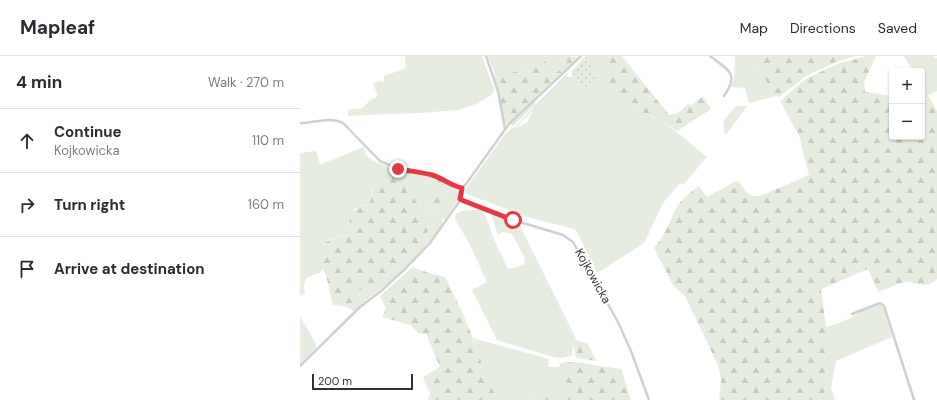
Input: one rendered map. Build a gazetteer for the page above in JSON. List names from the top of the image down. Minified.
{"streets":{"street":["Kojkowicka"]},"scale_bar":"200 m","page":{"header":"Mapleaf","nav":["Map","Directions","Saved"],"heading":["4 min","Walk · 270 m"],"map_buttons":["+","−"],"list":[["Continue","Kojkowicka","110 m"],["Turn right","160 m"],"Arrive at destination"],"scale":"200 m"}}
